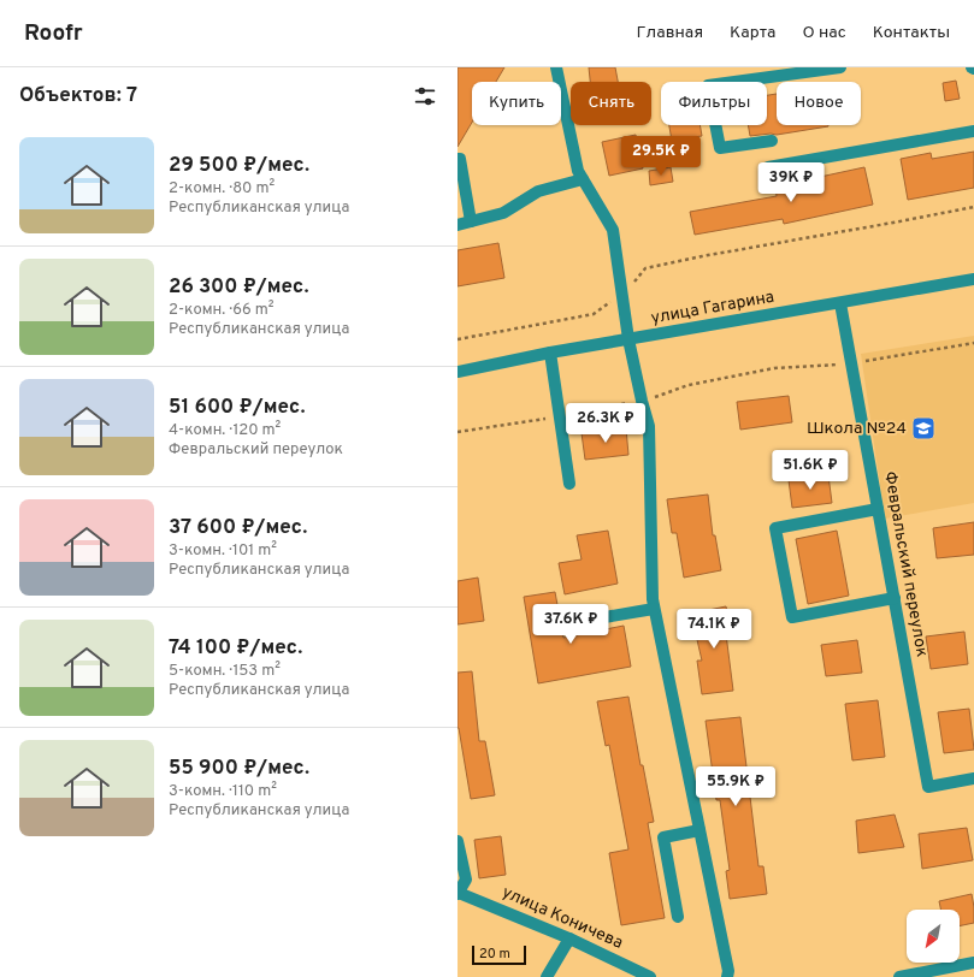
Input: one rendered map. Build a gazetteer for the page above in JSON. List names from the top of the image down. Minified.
{"streets":{"street":["улица Гагарина","Февральский переулок","улица Коничева"]},"crossings":[["улица Гагарина","Февральский переулок"]],"places":{"school or university":["Школа №24"]},"scale_bar":"20 m","north":"bottom left","page":{"header":"Roofr","nav":["Главная","Карта","О нас","Контакты"],"heading":"Объектов: 7","chip":["Купить","Снять","Фильтры","Новое"],"list":[{"name":"29 500 ₽/мес.","note":"2-комн. · 80 m² · Республиканская улица"},{"name":"26 300 ₽/мес.","note":"2-комн. · 66 m² · Республиканская улица"},{"name":"51 600 ₽/мес.","note":"4-комн. · 120 m² · Февральский переулок"},{"name":"37 600 ₽/мес.","note":"3-комн. · 101 m² · Республиканская улица"},{"name":"74 100 ₽/мес.","note":"5-комн. · 153 m² · Республиканская улица"},{"name":"55 900 ₽/мес.","note":"3-комн. · 110 m² · Республиканская улица"}],"price":["29.5K ₽","39K ₽","26.3K ₽","51.6K ₽","37.6K ₽","74.1K ₽","55.9K ₽"],"scale":"20 m"}}
